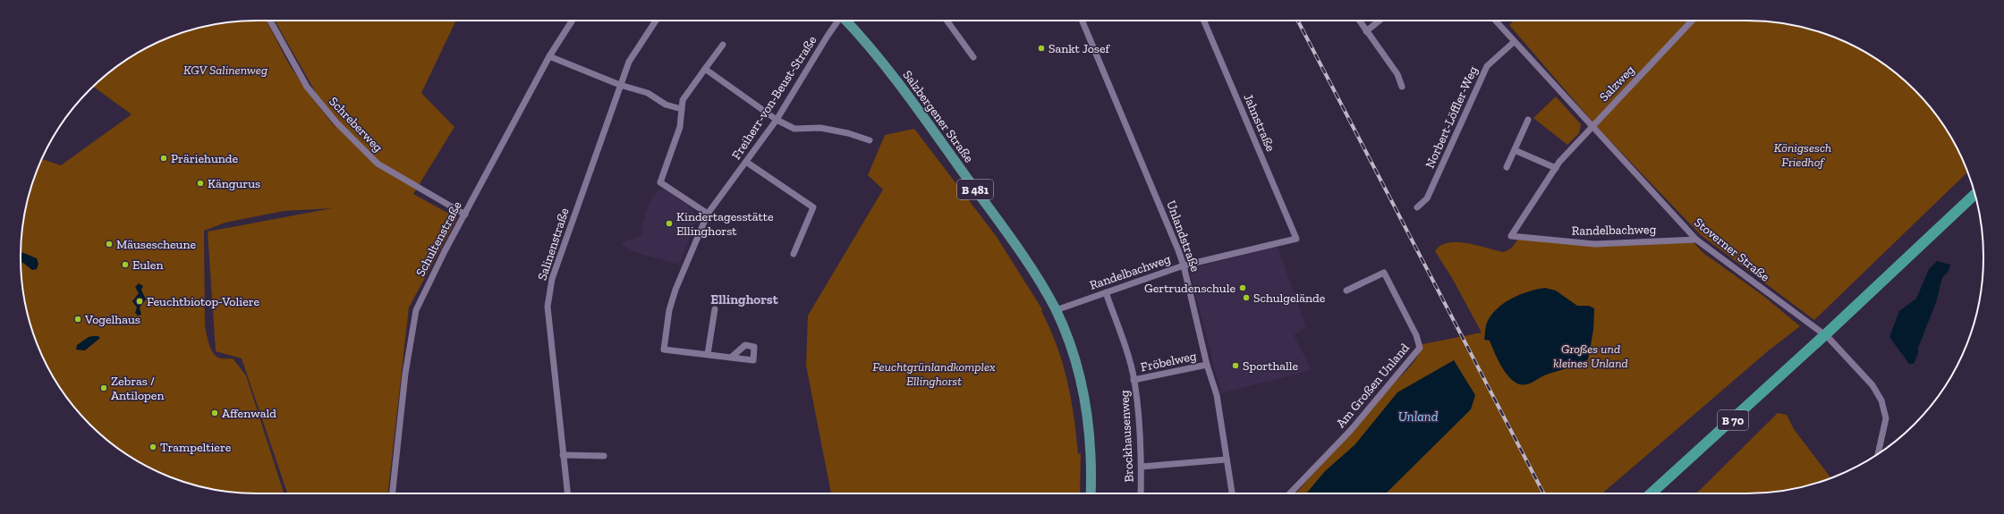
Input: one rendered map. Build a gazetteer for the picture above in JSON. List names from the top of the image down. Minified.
{"streets":{"highway":["B 70"],"main road":["Salzbergener Straße","B 481"],"street":["Salzweg","Freiherr-von-Beust-Straße","Norbert-Löffler-Weg","Jahnstraße","Schreberweg","Randelbachweg","Unlandstraße","Schultenstraße","Salinenstraße","Stoverner Straße","Fröbelweg","Am Großen Unland","Brockhausenweg"]},"crossings":[["Salzweg","Randelbachweg"],["Salzweg","Stoverner Straße"],["Salzbergener Straße","Randelbachweg"],["Norbert-Löffler-Weg","Stoverner Straße"],["Jahnstraße","Randelbachweg"],["Schreberweg","Schultenstraße"],["Randelbachweg","Unlandstraße"],["Randelbachweg","Stoverner Straße"],["Randelbachweg","Brockhausenweg"],["Unlandstraße","Fröbelweg"],["Fröbelweg","Brockhausenweg"]],"districts":["Ellinghorst"],"water":["Unland"],"parks":["KGV Salinenweg","Königsesch Friedhof","Großes und kleines Unland","Feuchtgrünlandkomplex Ellinghorst"],"places":["Sankt Josef","Präriehunde","Kängurus","Kindertagesstätte Ellinghorst","Mäusescheune","Eulen","Gertrudenschule","Schulgelände","Feuchtbiotop-Voliere","Vogelhaus","Sporthalle","Zebras / Antilopen","Affenwald","Trampeltiere"]}
